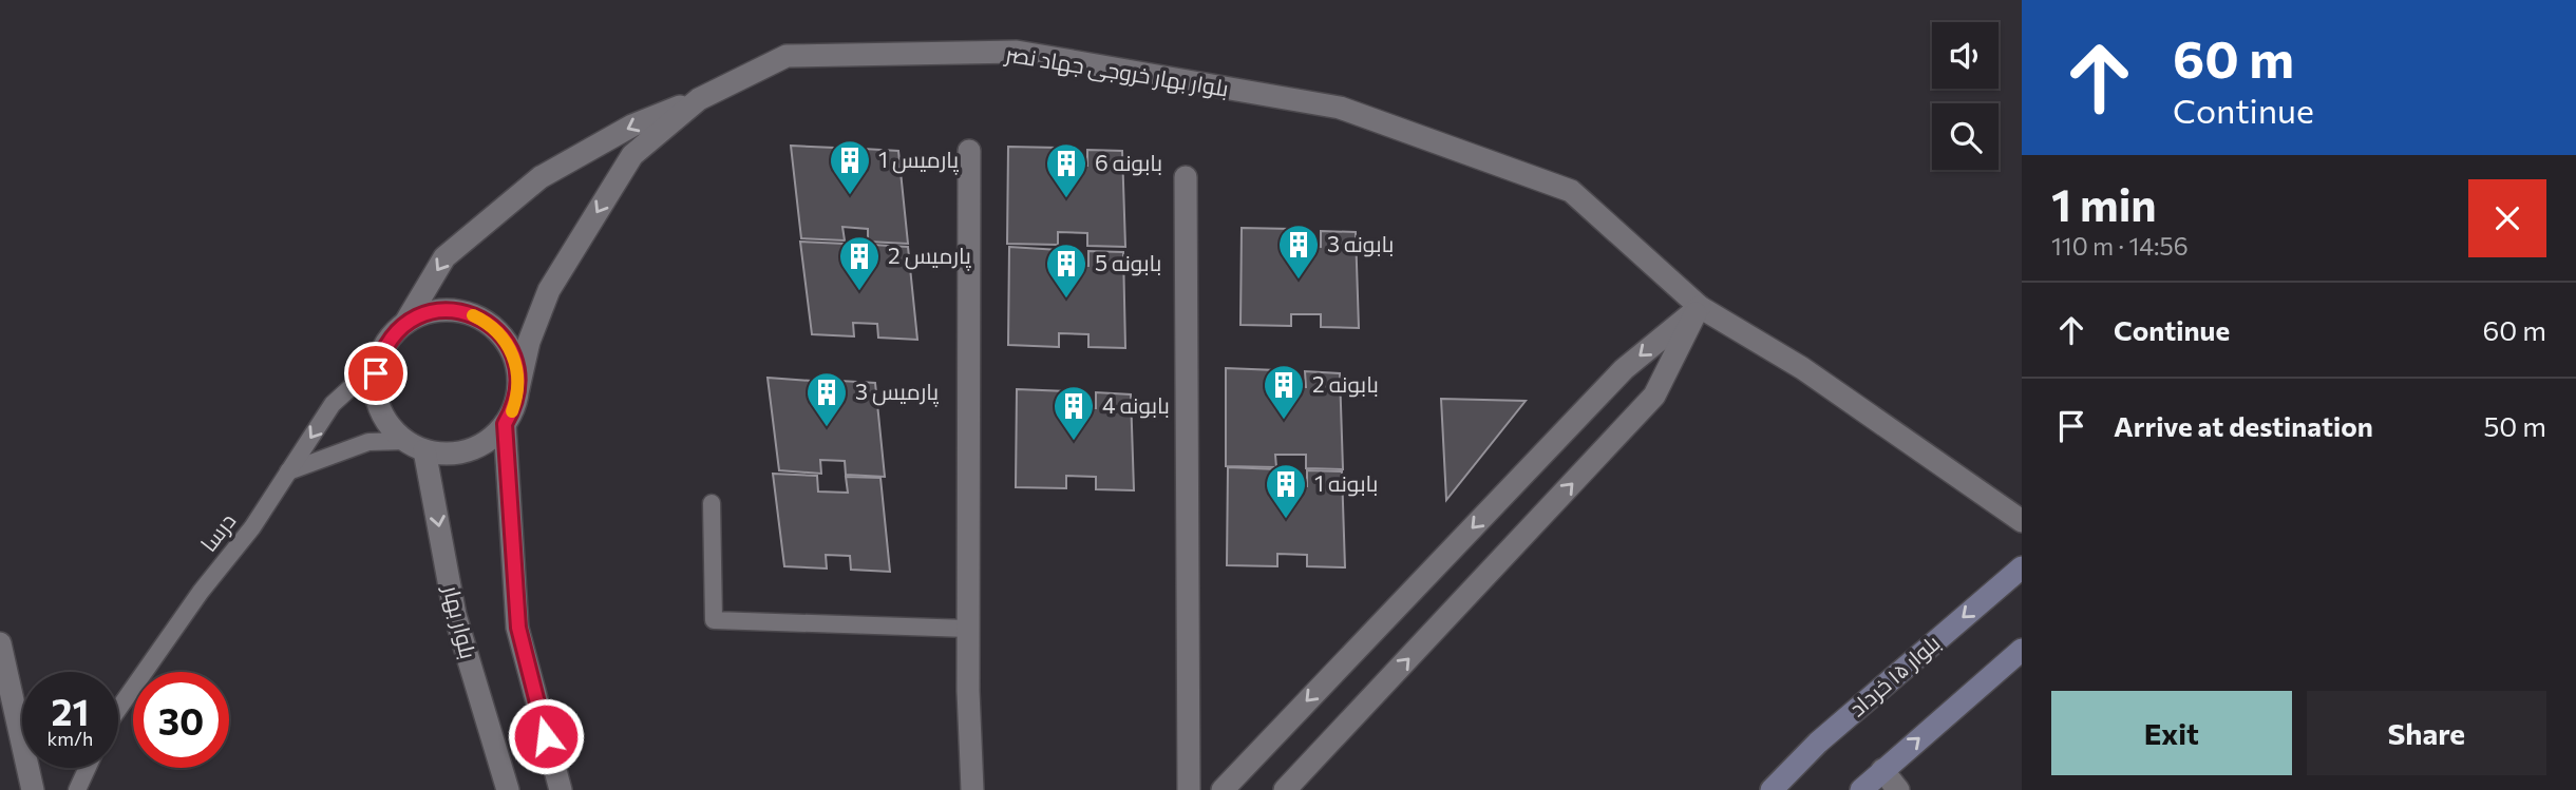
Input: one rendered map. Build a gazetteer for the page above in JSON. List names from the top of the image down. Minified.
{"streets":{"street":["بلوار بهار خروجی جهاد نصر","بلوار بهار","بلوار ۱۵ خرداد"],"lane":["درسا"]},"crossings":[["بلوار بهار خروجی جهاد نصر","درسا"],["بلوار بهار خروجی جهاد نصر","بلوار بهار"],["درسا","بلوار بهار"]],"places":{"building":["پارمیس 1","بابونه 6","بابونه 3","پارمیس 2","بابونه 5","بابونه 2","پارمیس 3","بابونه 4","بابونه 1"]},"page":{"turn":["60 m","Continue"],"heading":["1 min","110 m · 14:56"],"list":[{"name":"Continue","value":"60 m"},{"name":"Arrive at destination","value":"50 m"}],"speed":"21 km/h","limit":"30","buttons":["Exit","Share"]}}
